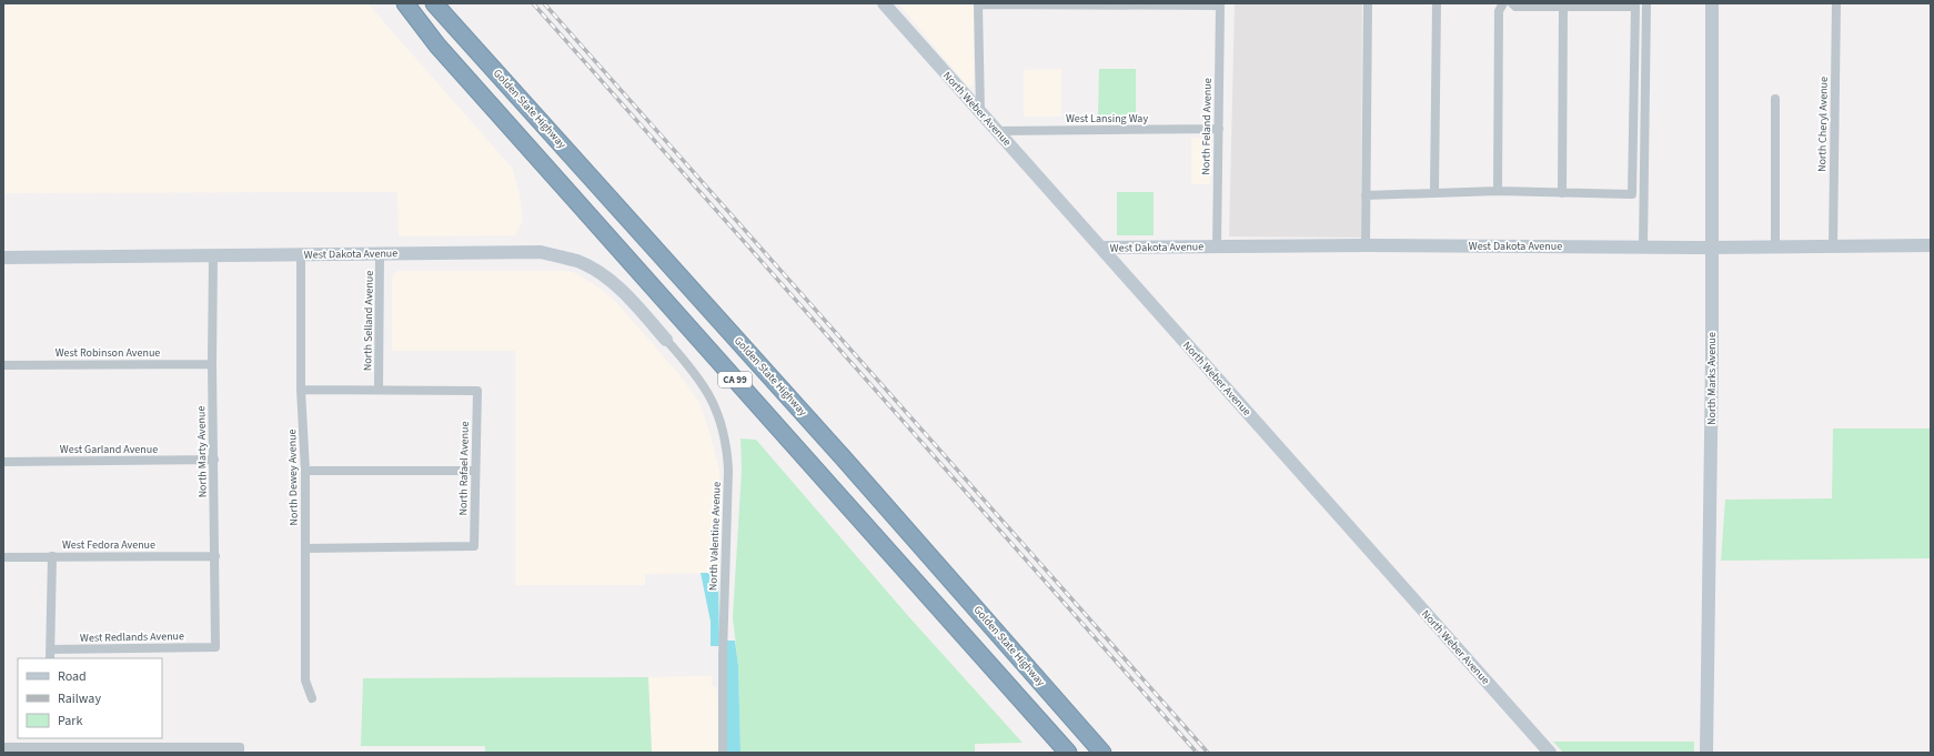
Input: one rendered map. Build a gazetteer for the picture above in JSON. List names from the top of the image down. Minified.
{"streets":{"highway":["Golden State Highway","CA 99"],"main road":["North Weber Avenue","West Dakota Avenue","North Marks Avenue"],"street":["West Lansing Way","North Cheryl Avenue","North Feland Avenue","North Selland Avenue","West Robinson Avenue","West Garland Avenue","North Marty Avenue","North Rafael Avenue","North Dewey Avenue","North Valentine Avenue","West Fedora Avenue","West Redlands Avenue"]},"crossings":[["North Weber Avenue","West Lansing Way"],["North Weber Avenue","West Dakota Avenue"],["West Lansing Way","North Feland Avenue"],["North Cheryl Avenue","West Dakota Avenue"],["North Feland Avenue","West Dakota Avenue"],["West Dakota Avenue","North Selland Avenue"],["West Dakota Avenue","North Marks Avenue"],["West Dakota Avenue","North Marty Avenue"],["West Dakota Avenue","North Dewey Avenue"],["West Dakota Avenue","North Valentine Avenue"],["North Selland Avenue","North Rafael Avenue"],["West Robinson Avenue","North Marty Avenue"],["West Garland Avenue","North Marty Avenue"],["North Marty Avenue","West Fedora Avenue"],["North Marty Avenue","West Redlands Avenue"],["North Rafael Avenue","North Dewey Avenue"]],"legend":["Road","Railway","Park"]}
